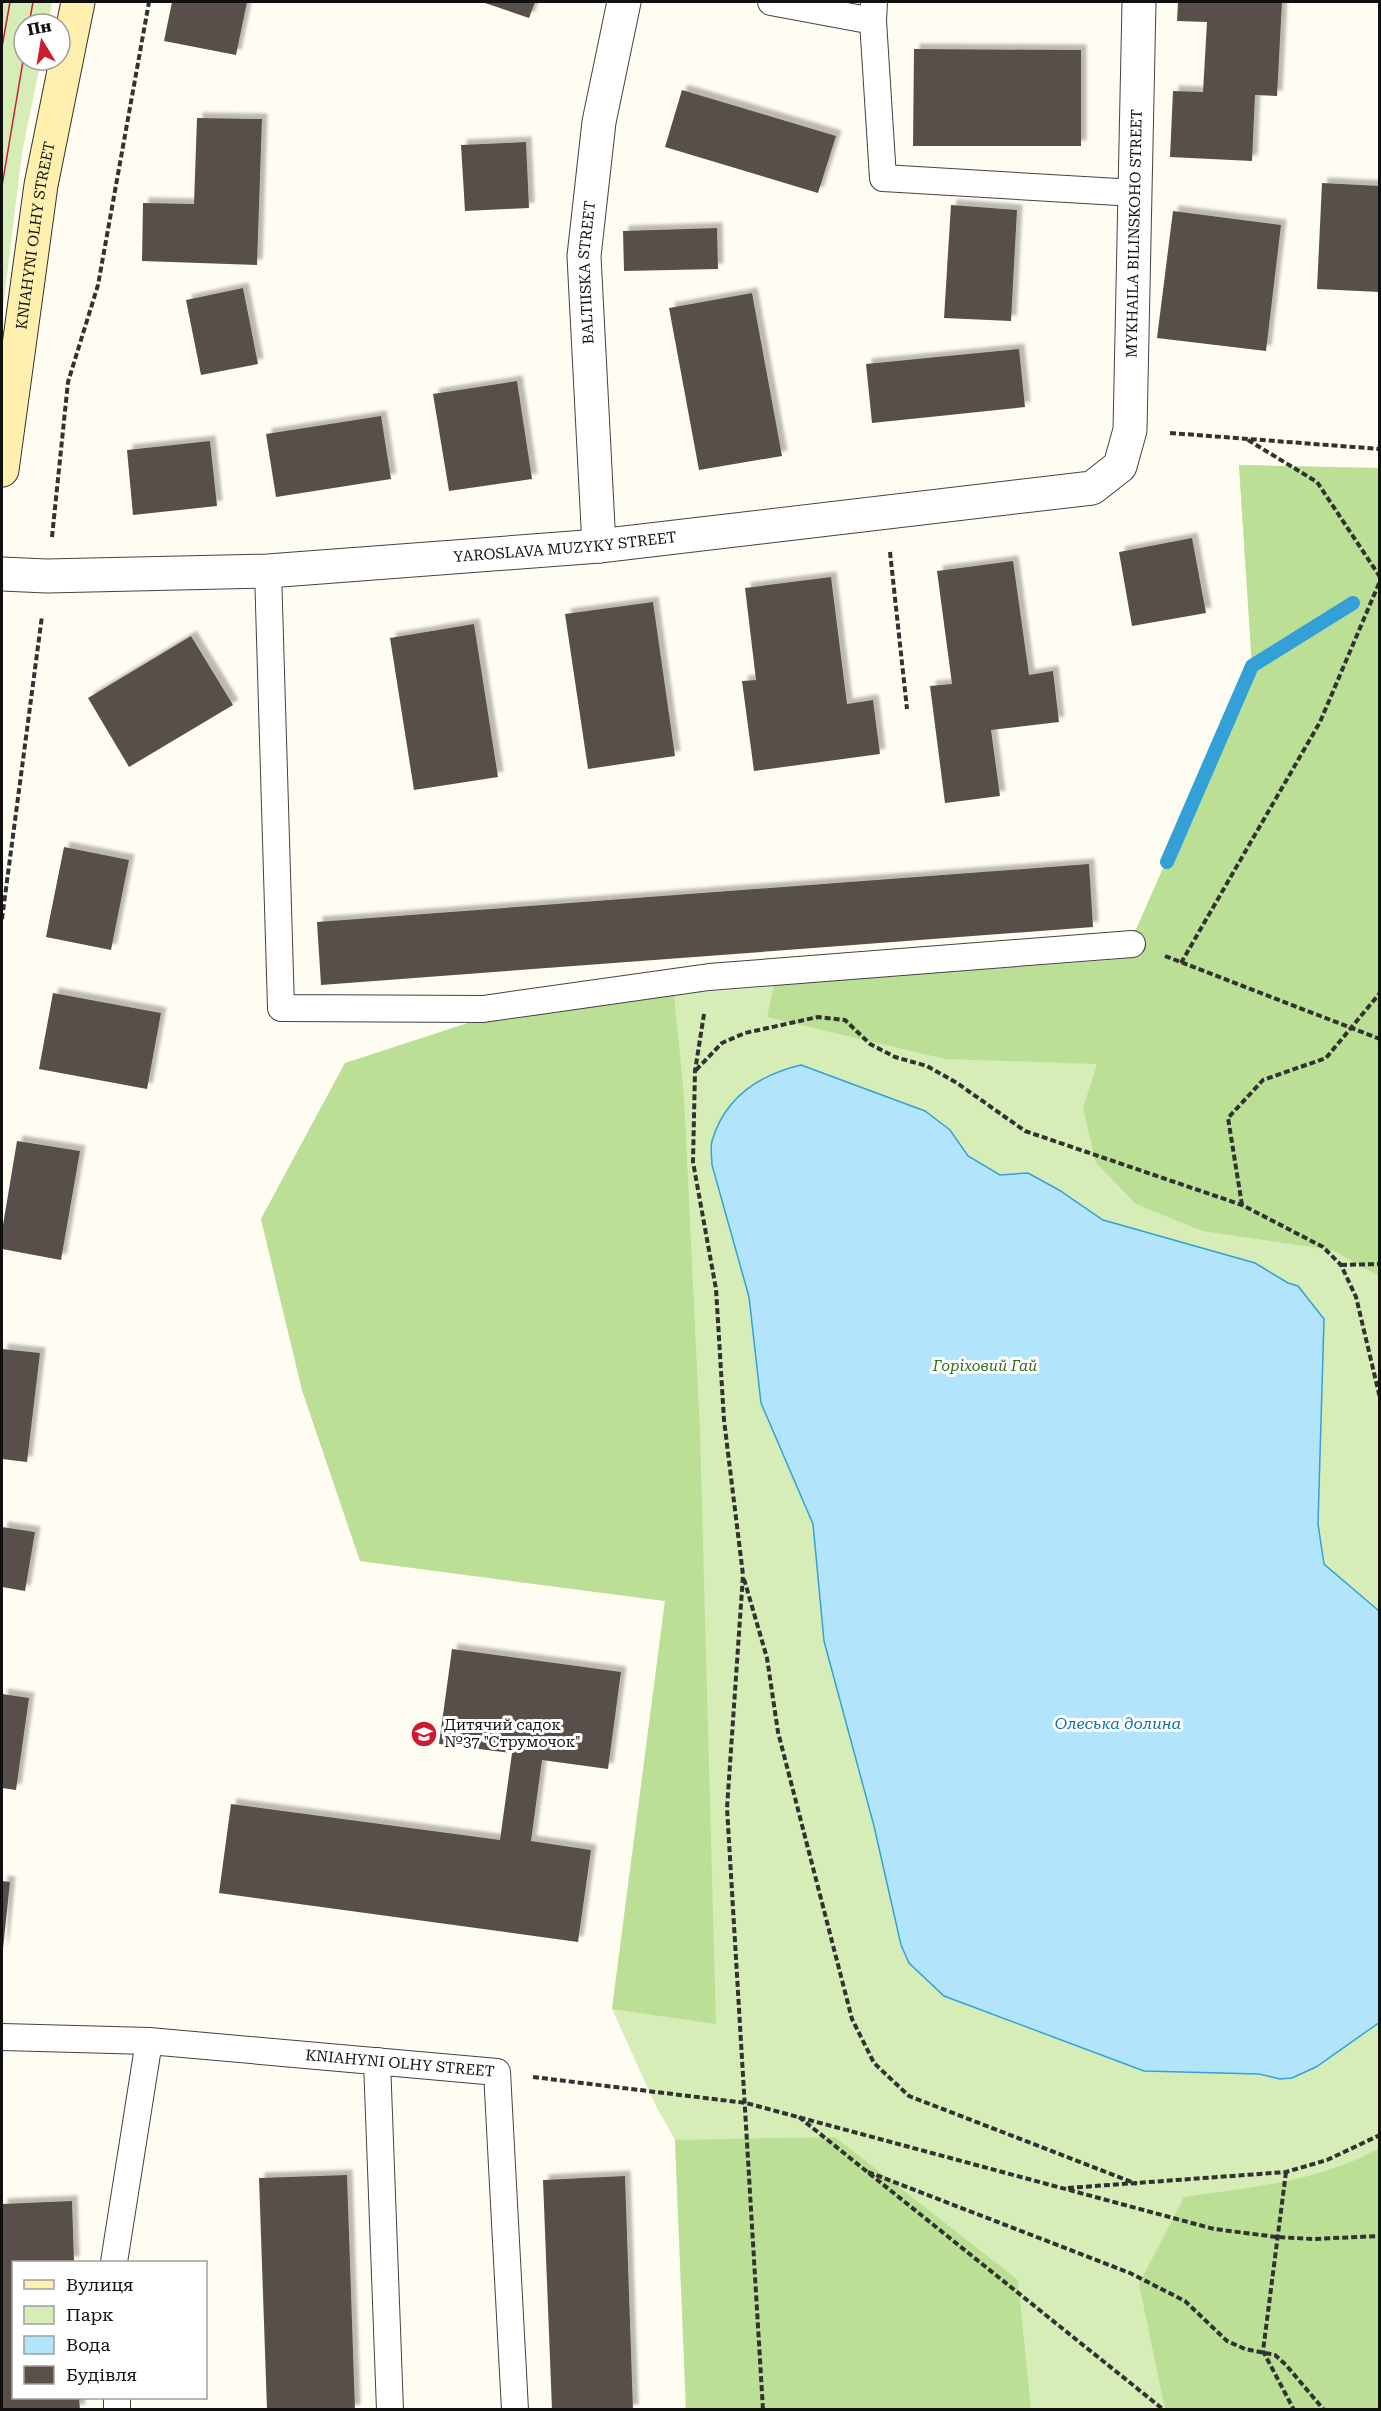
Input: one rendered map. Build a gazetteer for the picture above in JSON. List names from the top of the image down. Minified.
{"streets":{"main road":["KNIAHYNI OLHY STREET"],"street":["MYKHAILA BILINSKOHO STREET","BALTIISKA STREET","YAROSLAVA MUZYKY STREET"]},"crossings":[["MYKHAILA BILINSKOHO STREET","YAROSLAVA MUZYKY STREET"],["BALTIISKA STREET","YAROSLAVA MUZYKY STREET"]],"water":["Олеська долина"],"parks":["Горіховий Гай"],"places":{"school or university":["Дитячий садок №37 \"Струмочок\""]},"legend":["Вулиця","Парк","Вода","Будівля"],"north":"top"}
